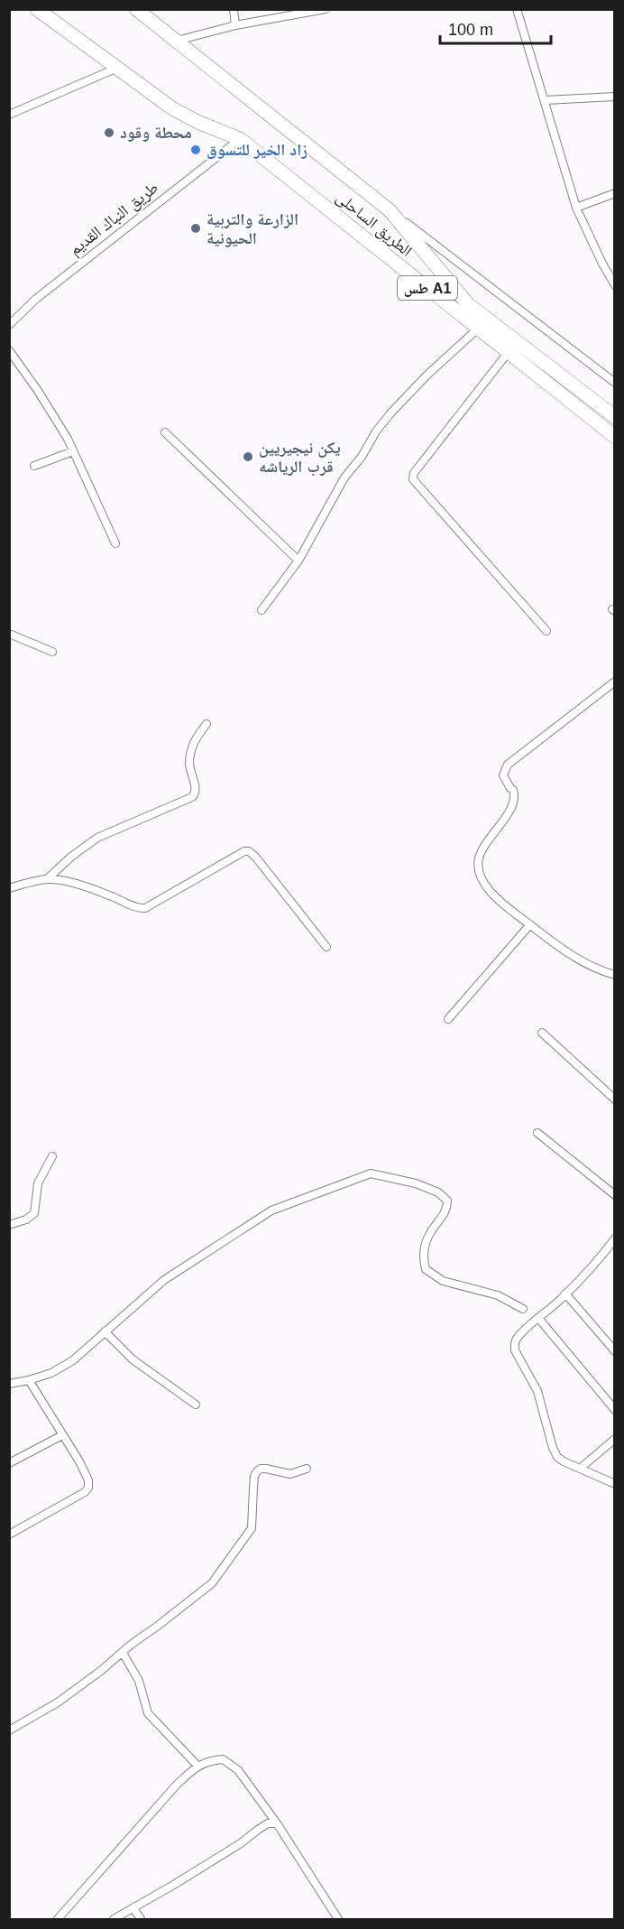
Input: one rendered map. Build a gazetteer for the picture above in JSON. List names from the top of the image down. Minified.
{"streets":{"highway":["الطريق الساحلى","طس A1"],"street":["طريق النباك القديم"]},"crossings":[["طريق النباك القديم","الطريق الساحلى"]],"places":["محطة وقود","زاد الخير للتسوق","الزارعة والتربية الحيونية","يكن نيجيريين قرب الرياشه"],"scale_bar":"100 m"}
